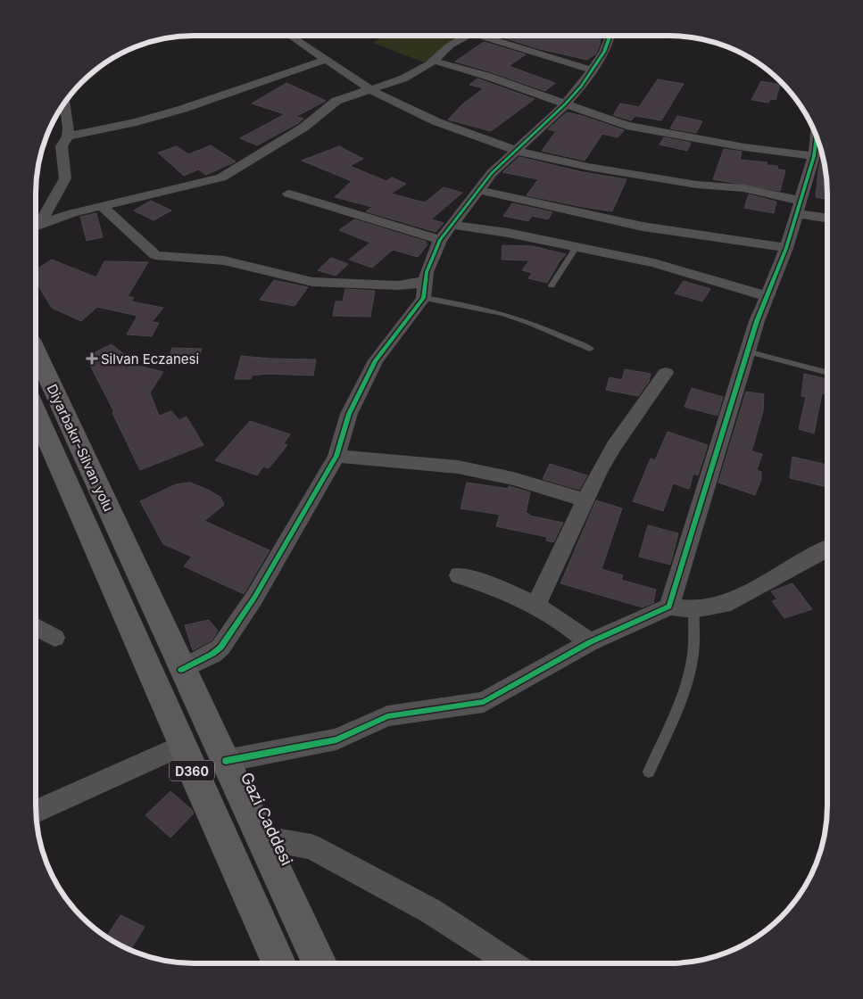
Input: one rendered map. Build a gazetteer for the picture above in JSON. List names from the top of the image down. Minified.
{"streets":{"highway":["Diyarbakır-Silvan yolu","D360","Gazi Caddesi"]},"crossings":[["Diyarbakır-Silvan yolu","D360"],["Diyarbakır-Silvan yolu","Gazi Caddesi"],["D360","Gazi Caddesi"]],"places":{"health":["Silvan Eczanesi"]}}
